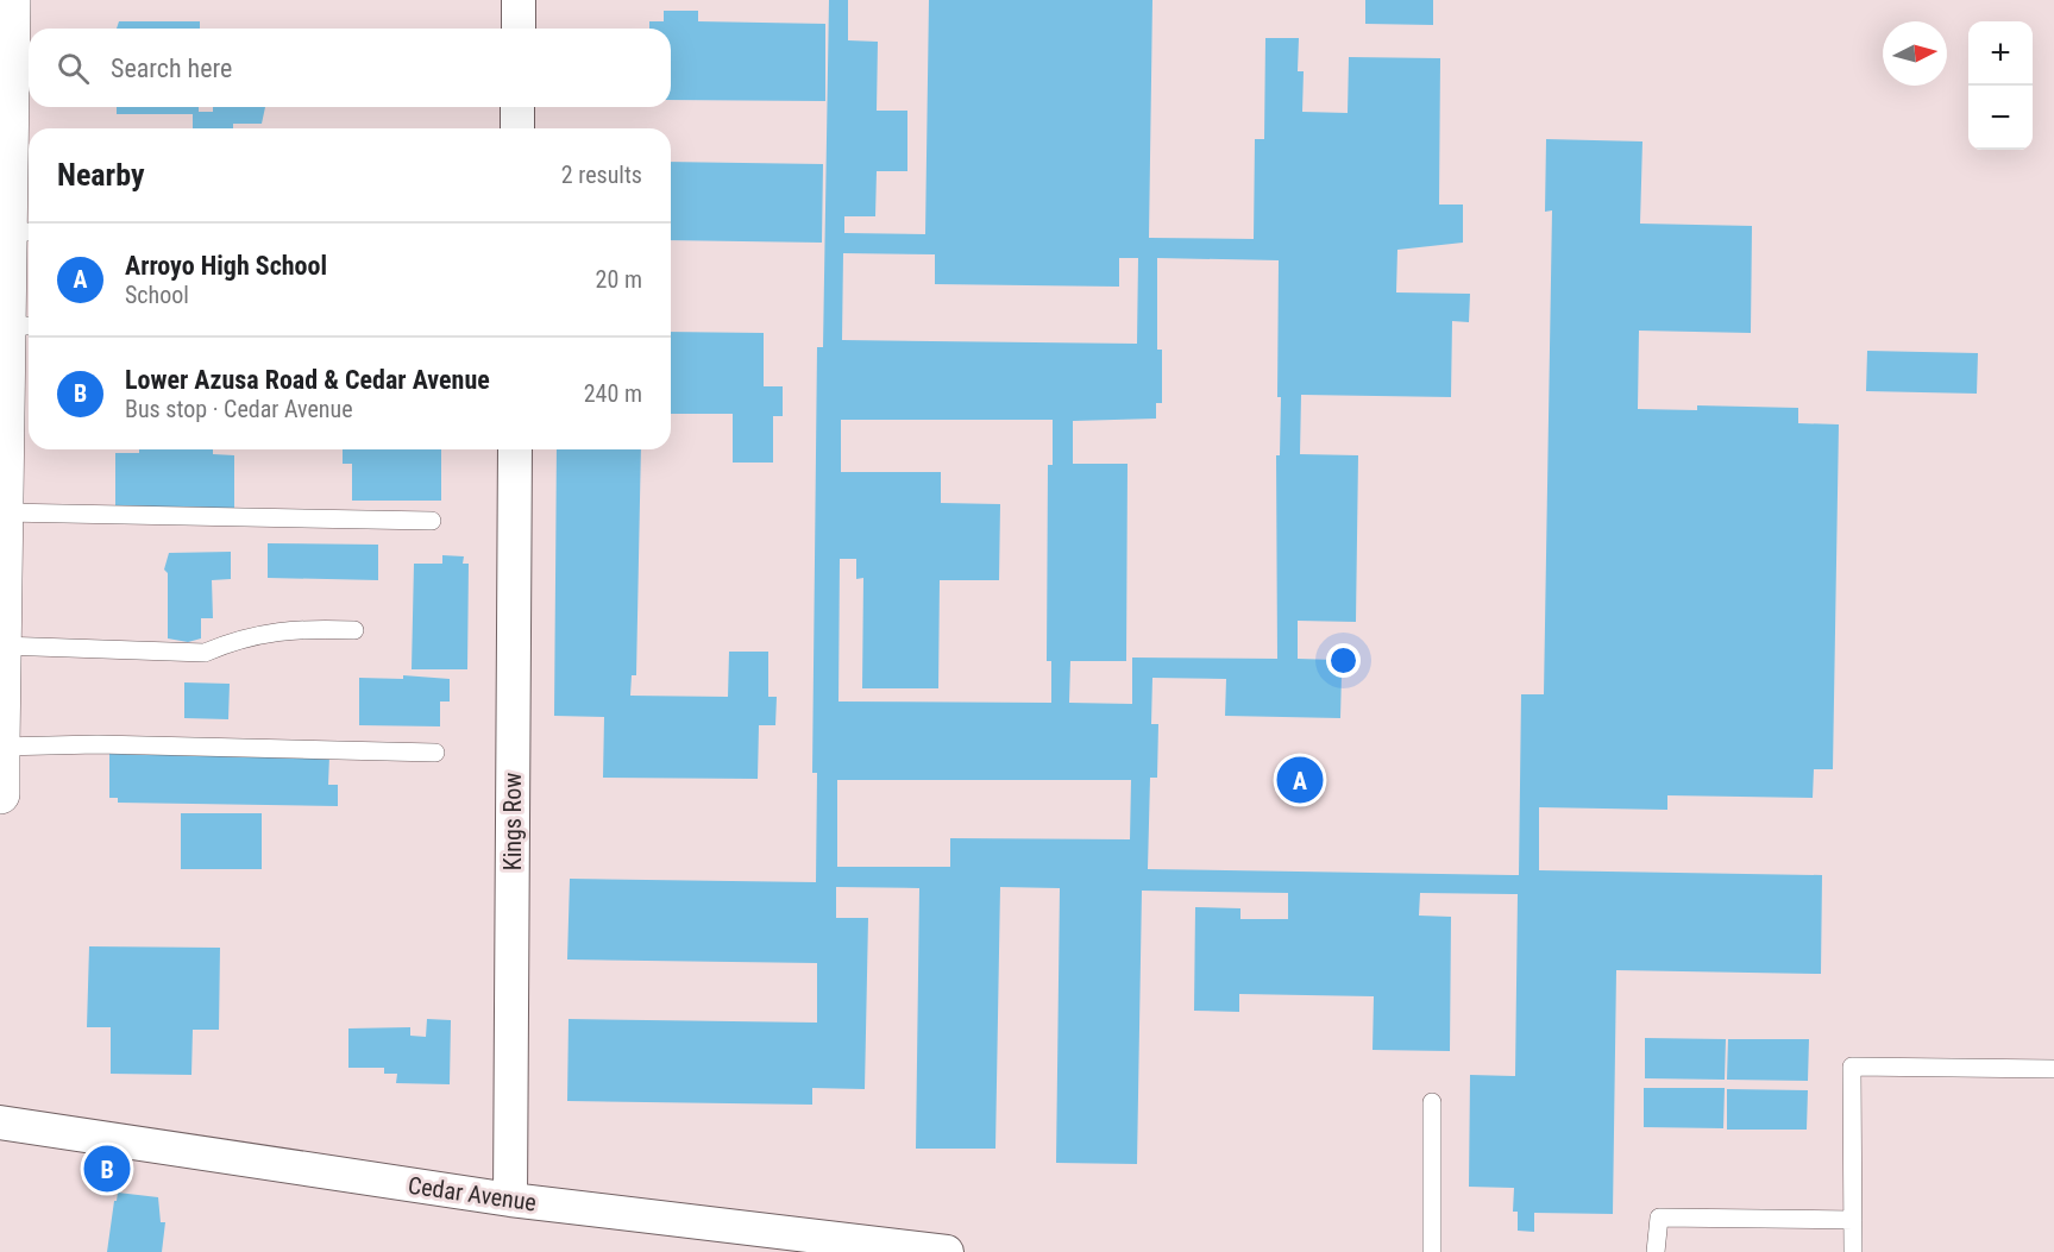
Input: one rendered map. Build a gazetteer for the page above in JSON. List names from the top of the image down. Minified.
{"streets":{"street":["Kings Row","Cedar Avenue"]},"crossings":[["Kings Row","Cedar Avenue"]],"north":"right","page":{"map_buttons":["+","−"],"search":"Search here","heading":["Nearby","2 results"],"list":[{"mark":"A","name":"Arroyo High School","note":"School","value":"20 m"},{"mark":"B","name":"Lower Azusa Road & Cedar Avenue","note":"Bus stop · Cedar Avenue","value":"240 m"}],"pins":["A","B"]}}
